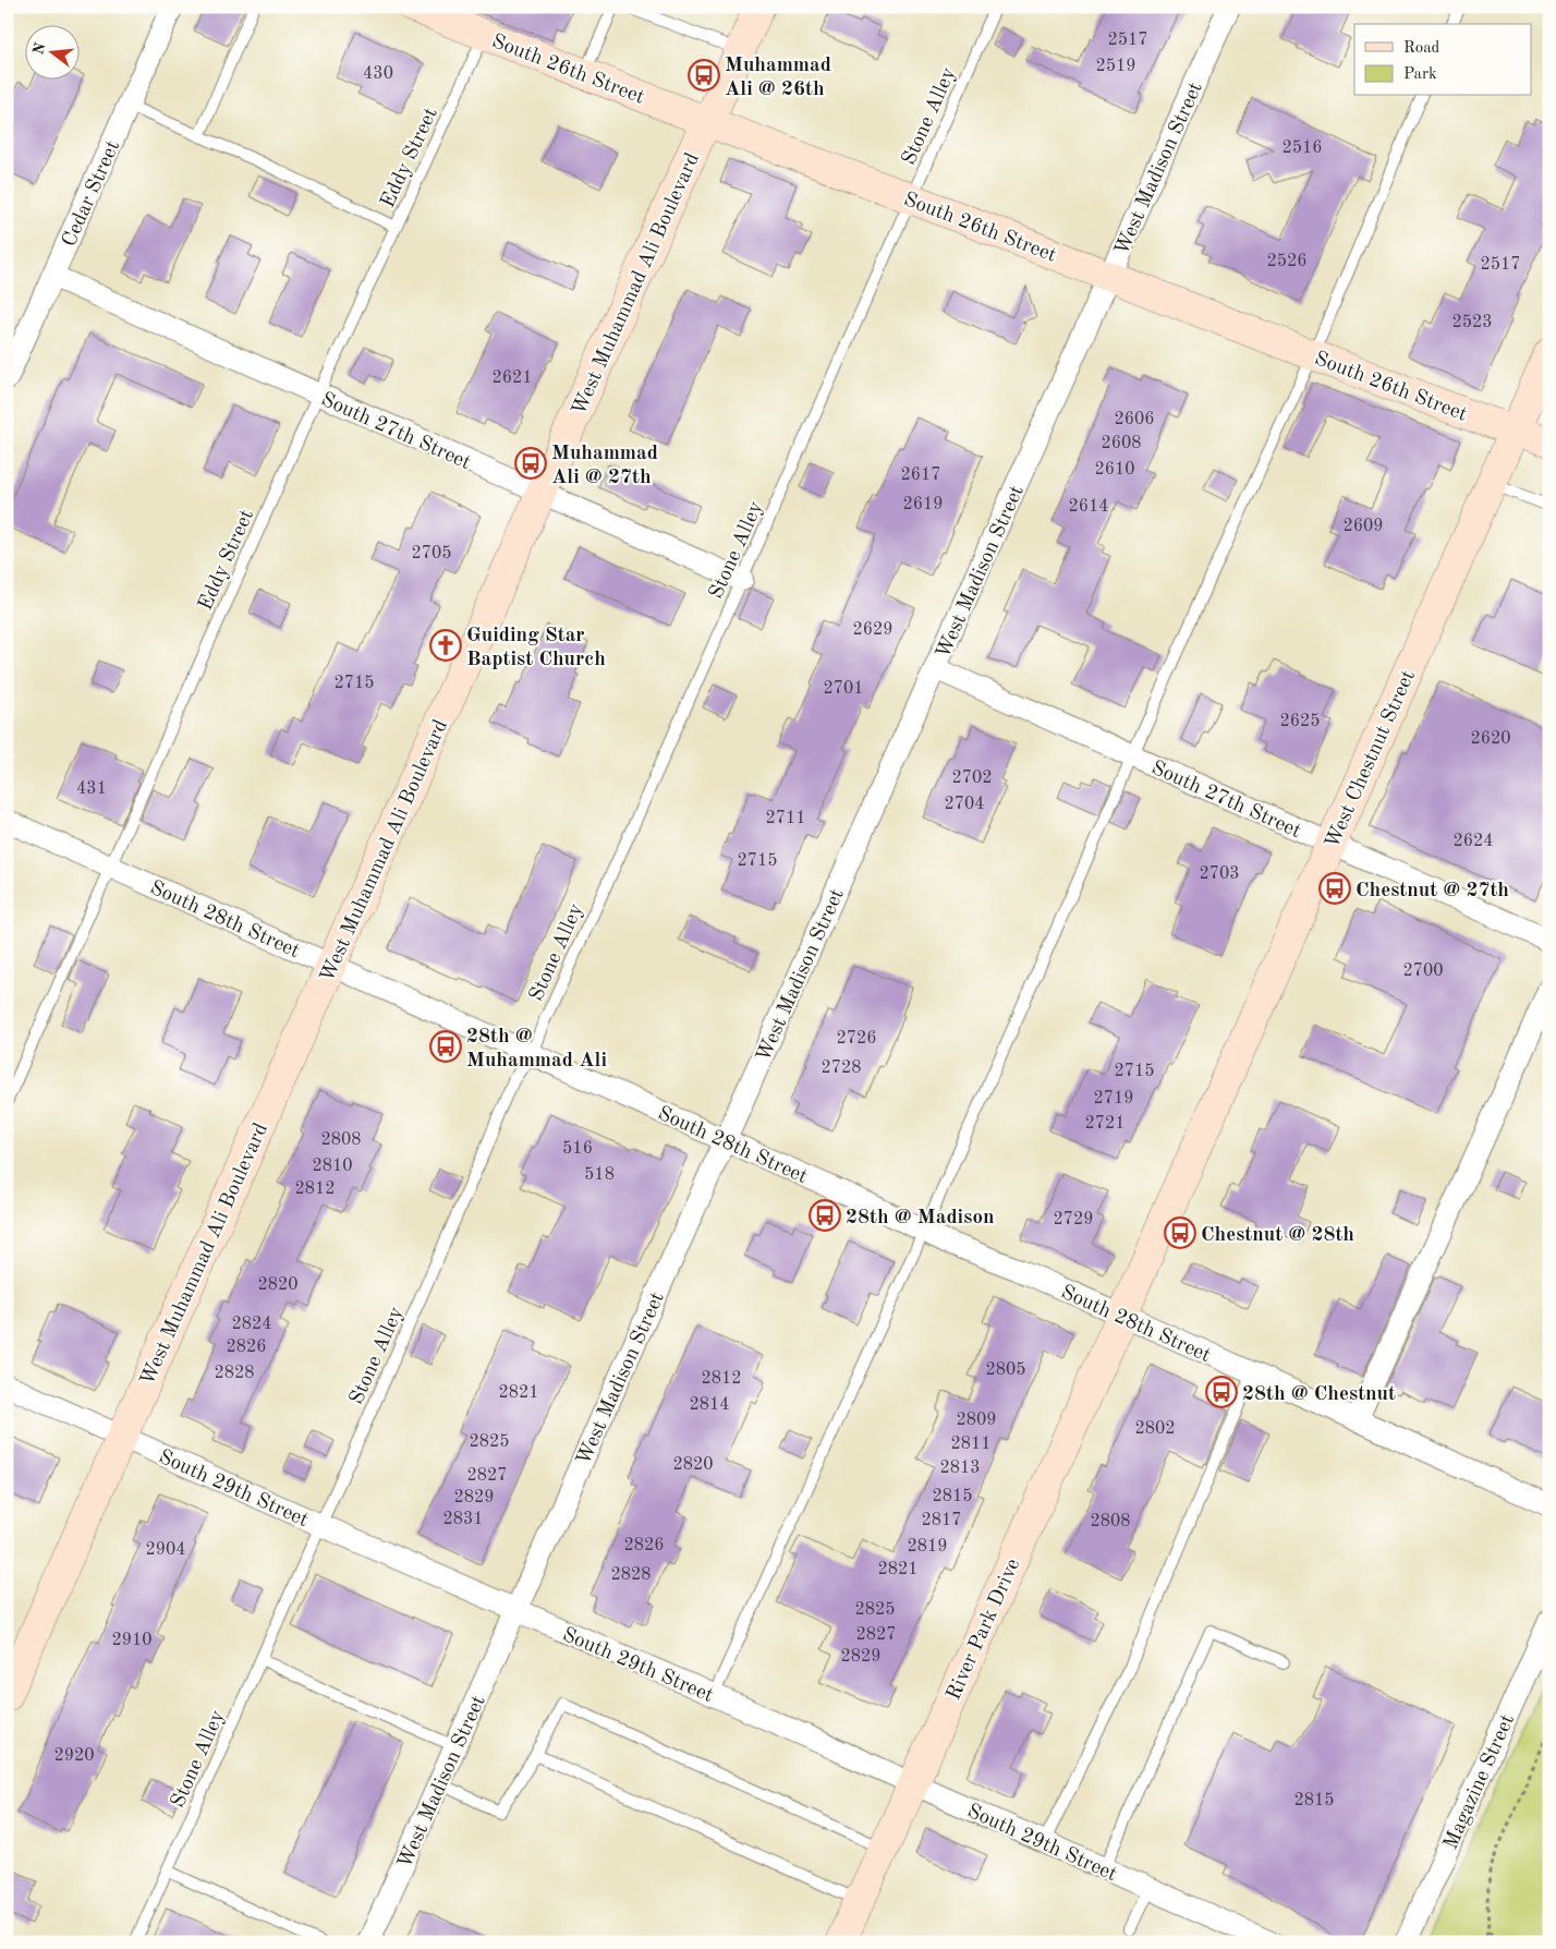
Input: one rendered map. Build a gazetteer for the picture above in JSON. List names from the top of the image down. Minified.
{"streets":{"main road":["South 26th Street","West Muhammad Ali Boulevard","West Chestnut Street","River Park Drive"],"street":["West Madison Street","Cedar Street","South 27th Street","South 28th Street","South 29th Street","Magazine Street"],"lane":["Stone Alley","Eddy Street"]},"crossings":[["South 26th Street","Stone Alley"],["South 26th Street","Eddy Street"],["South 26th Street","West Madison Street"],["South 26th Street","West Muhammad Ali Boulevard"],["South 26th Street","West Chestnut Street"],["Stone Alley","South 27th Street"],["Stone Alley","South 28th Street"],["Stone Alley","South 29th Street"],["Eddy Street","South 27th Street"],["Eddy Street","South 28th Street"],["West Madison Street","South 27th Street"],["West Madison Street","South 28th Street"],["West Madison Street","South 29th Street"],["Cedar Street","South 27th Street"],["West Muhammad Ali Boulevard","South 27th Street"],["West Muhammad Ali Boulevard","South 28th Street"],["West Muhammad Ali Boulevard","South 29th Street"],["South 27th Street","West Chestnut Street"],["West Chestnut Street","South 28th Street"],["West Chestnut Street","River Park Drive"],["South 28th Street","River Park Drive"],["South 29th Street","River Park Drive"]],"places":{"bus stop":["Muhammad Ali @ 26th","Muhammad Ali @ 27th","Chestnut @ 27th","28th @ Muhammad Ali","28th @ Madison","Chestnut @ 28th","28th @ Chestnut"],"church":["Guiding Star Baptist Church"]},"house_numbers":["2517","2519","430","2516","2526","2517","2523","2621","2606","2608","2610","2617","2619","2614","2609","2705","2629","2715","2701","2625","2620","2702","431","2704","2711","2624","2715","2703","2700","2726","2728","2715","2719","2721","2808","516","2810","518","2812","2729","2820","2824","2826","2805","2828","2812","2821","2814","2809","2802","2825","2811","2820","2813","2827","2815","2829","2831","2817","2808","2826","2819","2904","2821","2828","2825","2827","2910","2829","2920","2815"],"legend":["Road","Park"],"north":"left"}
